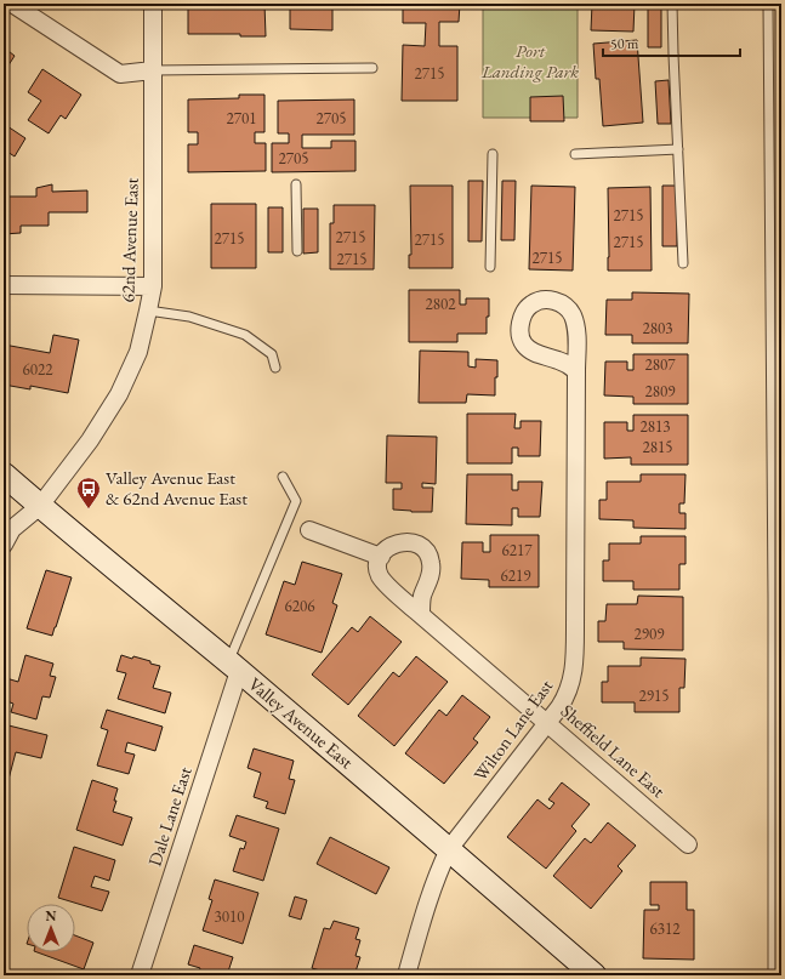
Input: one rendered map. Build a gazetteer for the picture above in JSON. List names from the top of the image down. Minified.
{"streets":{"main road":["Valley Avenue East"],"street":["62nd Avenue East","Wilton Lane East","Sheffield Lane East","Dale Lane East"]},"crossings":[["62nd Avenue East","Valley Avenue East"],["Valley Avenue East","Wilton Lane East"],["Valley Avenue East","Dale Lane East"],["Wilton Lane East","Sheffield Lane East"]],"parks":["Port Landing Park"],"places":{"bus stop":["Valley Avenue East & 62nd Avenue East"]},"house_numbers":["2715","2701","2705","2705","2715","2715","2715","2715","2715","2715","2715","2802","2803","2807","6022","2809","2813","2815","6217","6219","6206","2909","2915","3010","6312"],"scale_bar":"50 m","north":"top"}
